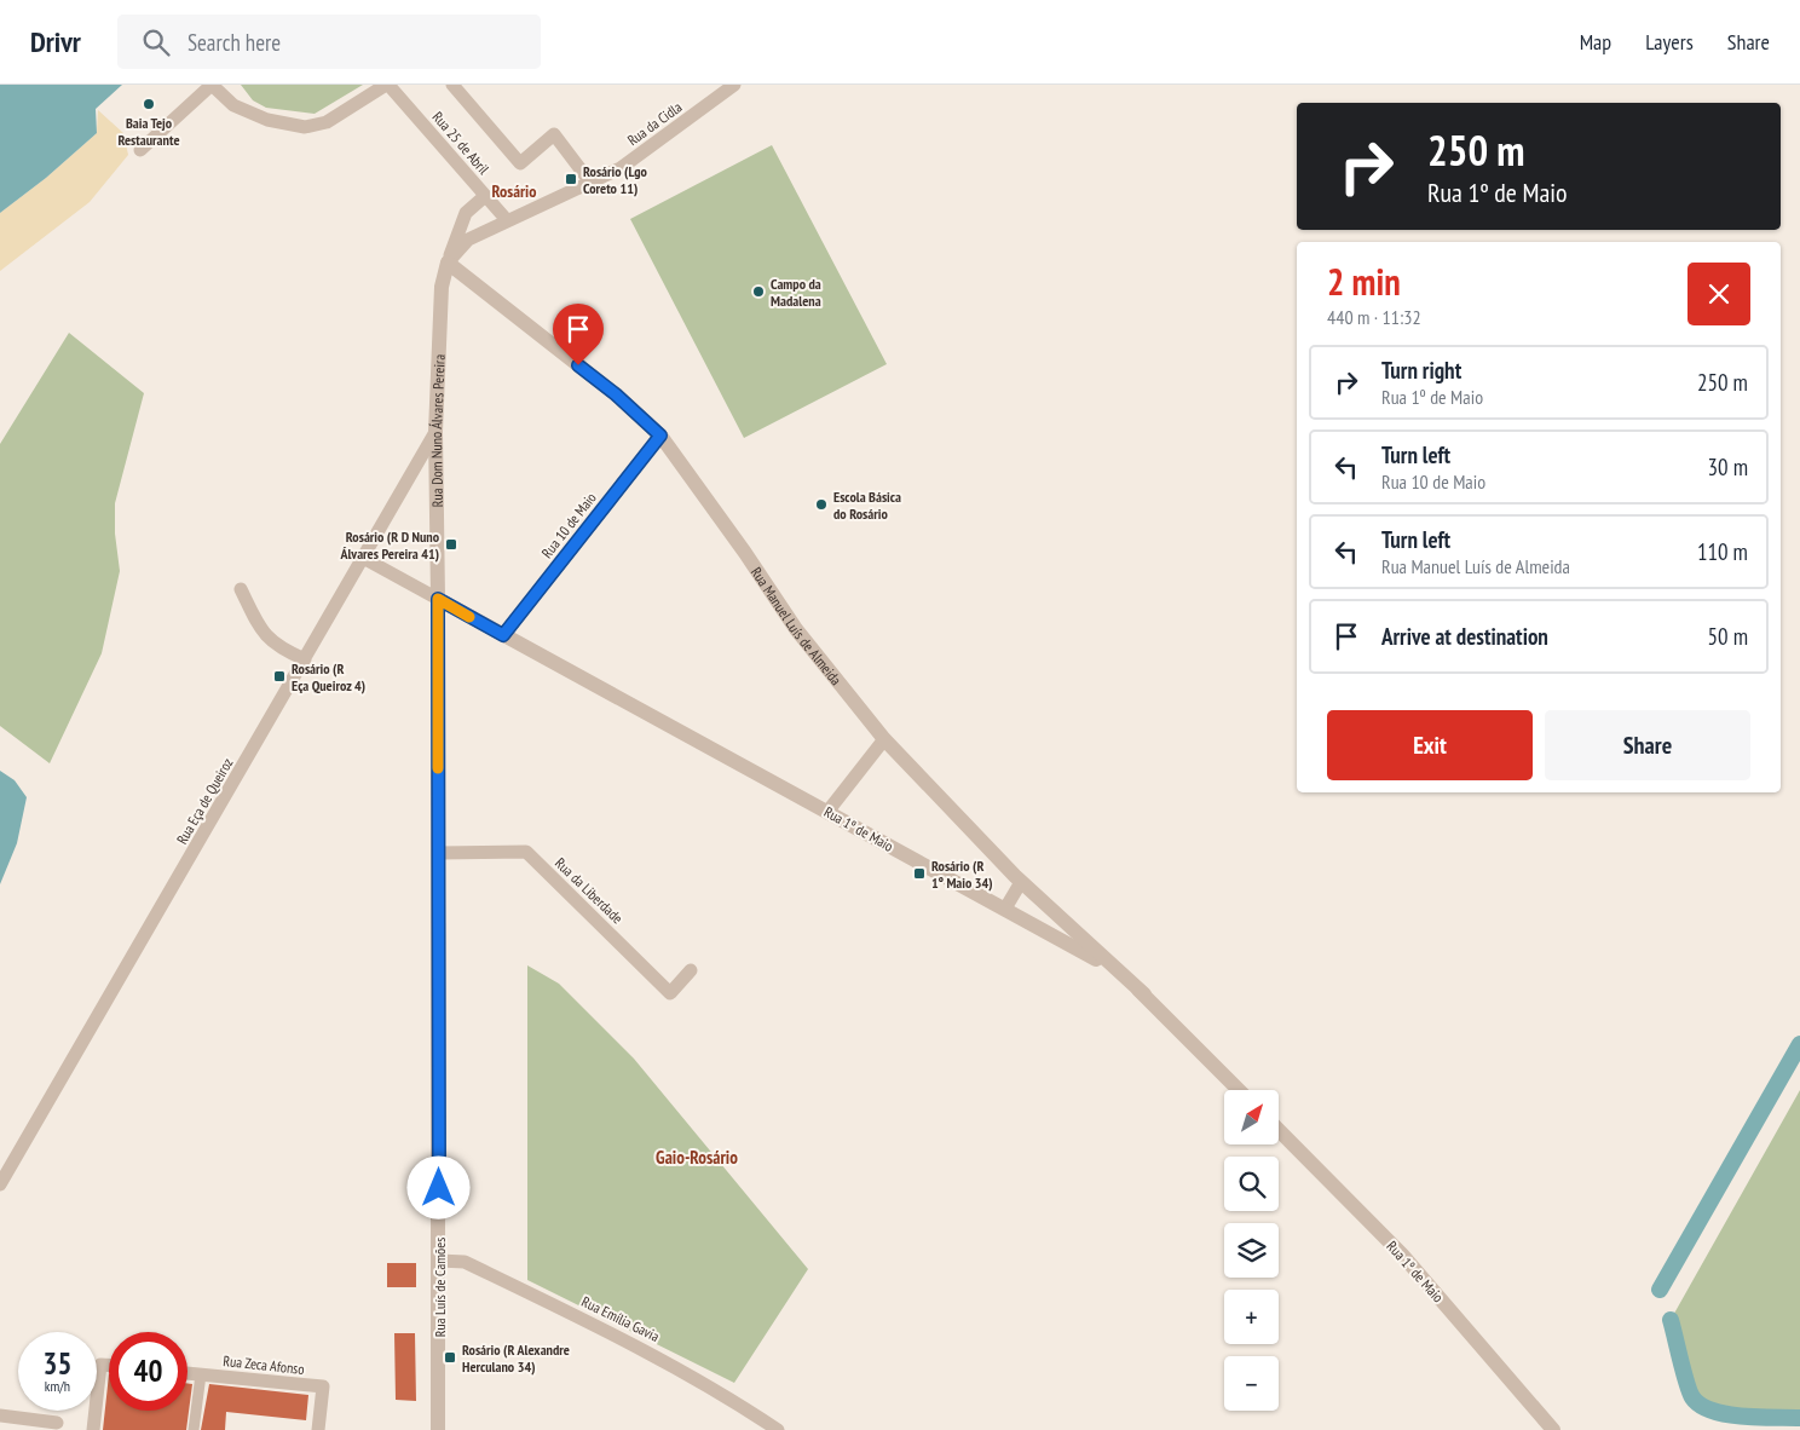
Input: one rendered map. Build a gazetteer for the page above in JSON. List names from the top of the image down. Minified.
{"streets":{"street":["Rua da Cidla","Rua 25 de Abril","Rua Dom Nuno Álvares Pereira","Rua 10 de Maio","Rua Manuel Luís de Almeida","Rua Eça de Queiroz","Rua 1º de Maio","Rua da Liberdade","Rua Luís de Camões","Rua Emília Gavia","Rua Zeca Afonso"]},"crossings":[["Rua da Cidla","Rua 25 de Abril"],["Rua da Cidla","Rua Dom Nuno Álvares Pereira"],["Rua da Cidla","Rua Manuel Luís de Almeida"],["Rua Dom Nuno Álvares Pereira","Rua Manuel Luís de Almeida"],["Rua Dom Nuno Álvares Pereira","Rua Eça de Queiroz"],["Rua Dom Nuno Álvares Pereira","Rua 1º de Maio"],["Rua Dom Nuno Álvares Pereira","Rua Luís de Camões"],["Rua 10 de Maio","Rua Manuel Luís de Almeida"],["Rua 10 de Maio","Rua 1º de Maio"],["Rua Manuel Luís de Almeida","Rua 1º de Maio"],["Rua 1º de Maio","Rua Luís de Camões"],["Rua da Liberdade","Rua Luís de Camões"],["Rua Luís de Camões","Rua Emília Gavia"]],"districts":["Rosário","Gaio-Rosário"],"places":{"other":["Baia Tejo Restaurante","Campo da Madalena","Escola Básica do Rosário"],"transit":["Rosário (Lgo Coreto 11)","Rosário (R D Nuno Álvares Pereira 41)","Rosário (R Eça Queiroz 4)","Rosário (R 1º Maio 34)","Rosário (R Alexandre Herculano 34)"]},"north":"top right","page":{"header":"Drivr","search":"Search here","nav":["Map","Layers","Share"],"turn":["250 m","Rua 1º de Maio"],"heading":["2 min","440 m · 11:32"],"list":[{"name":"Turn right","note":"Rua 1º de Maio","value":"250 m"},{"name":"Turn left","note":"Rua 10 de Maio","value":"30 m"},{"name":"Turn left","note":"Rua Manuel Luís de Almeida","value":"110 m"},{"name":"Arrive at destination","value":"50 m"}],"buttons":["Exit","Share"],"map_buttons":["+","−"],"speed":"35 km/h","limit":"40"}}
